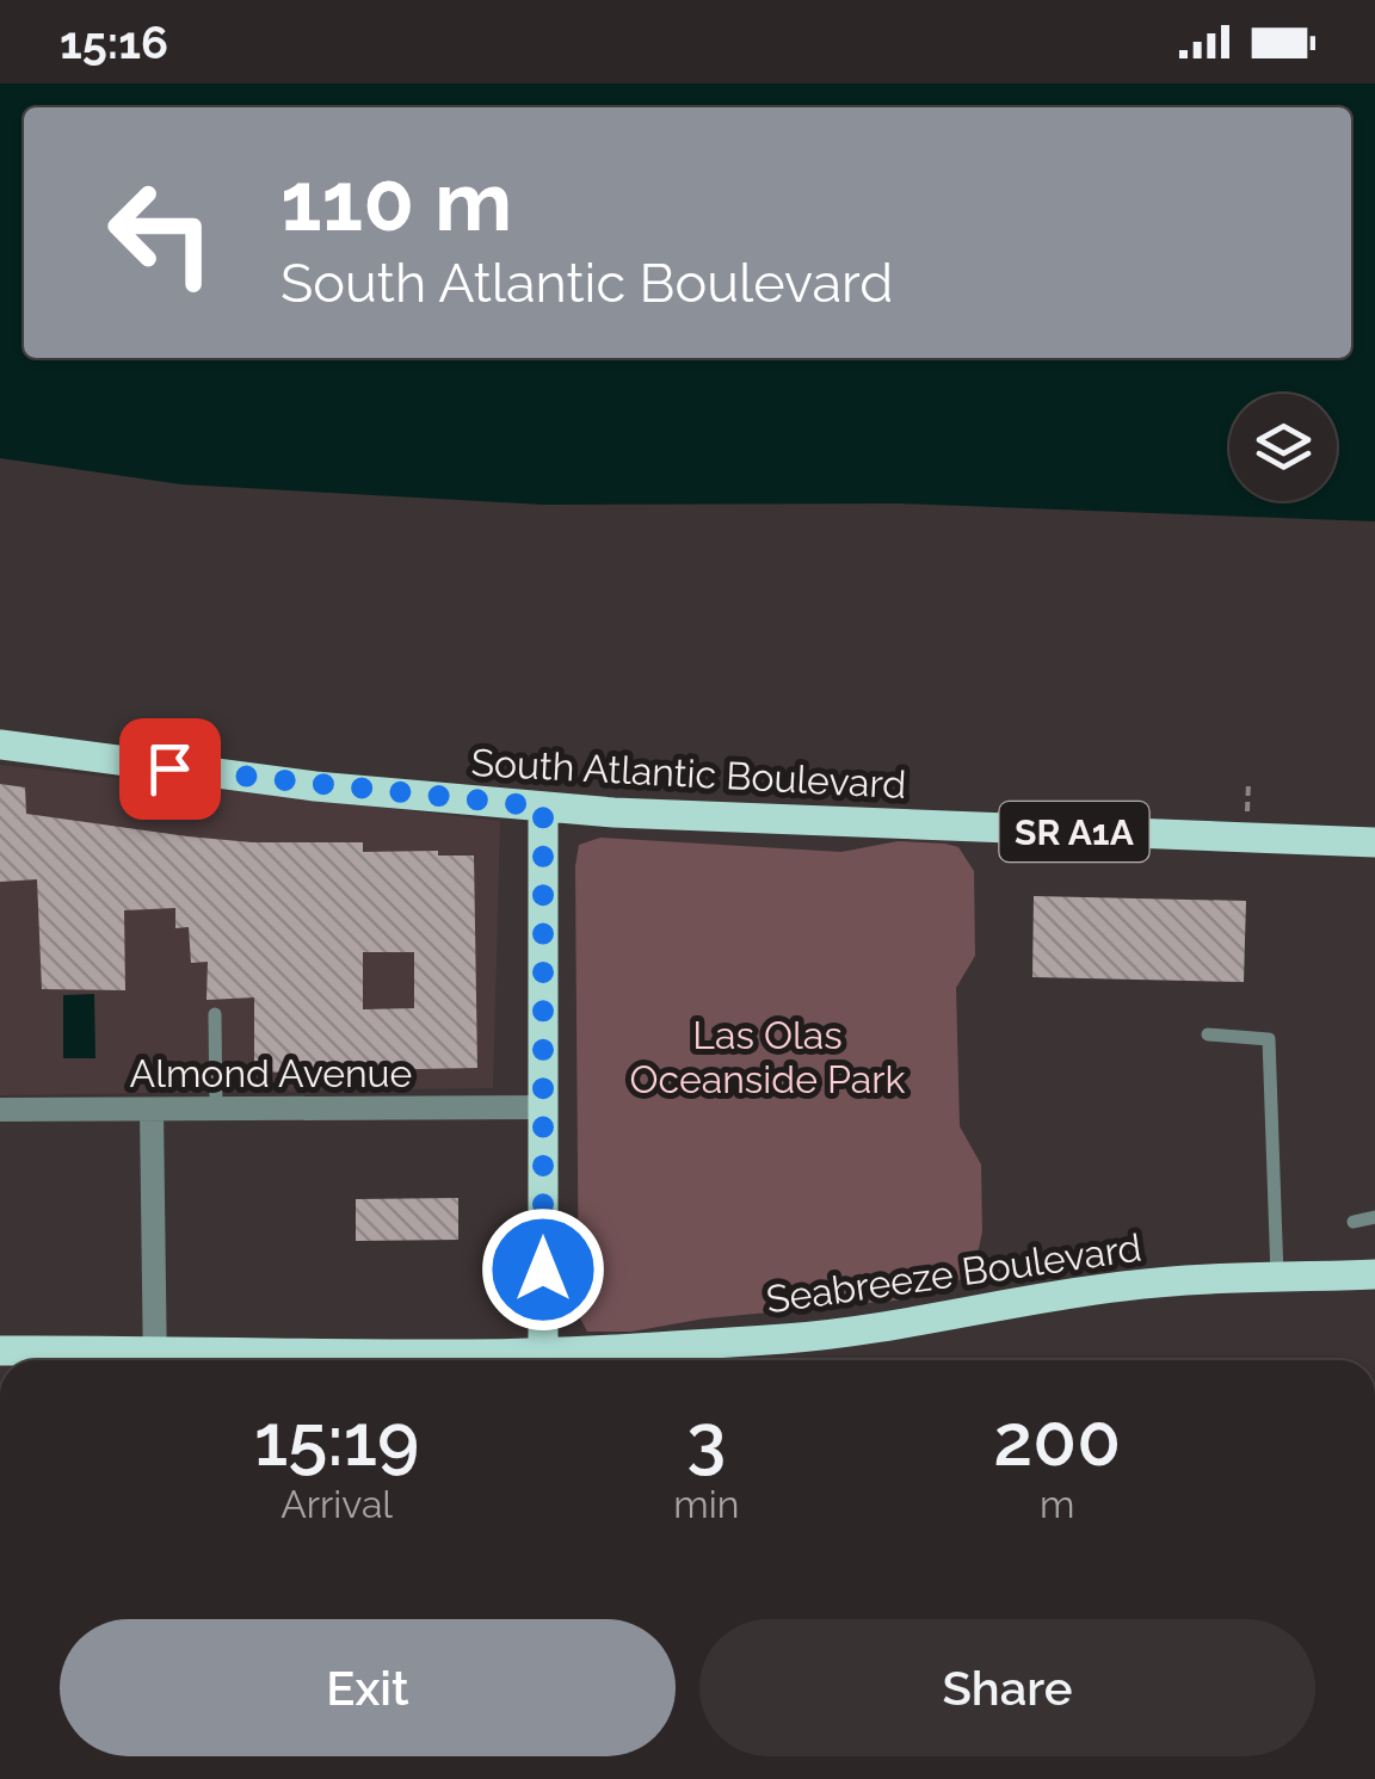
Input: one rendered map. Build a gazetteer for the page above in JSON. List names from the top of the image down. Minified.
{"streets":{"main road":["South Atlantic Boulevard","SR A1A","Seabreeze Boulevard"],"street":["Almond Avenue"]},"parks":["Las Olas Oceanside Park"],"page":{"status":"15:16","turn":["110 m","South Atlantic Boulevard"],"eta":["15:19","Arrival","3","min","200","m"],"buttons":["Exit","Share"]}}
